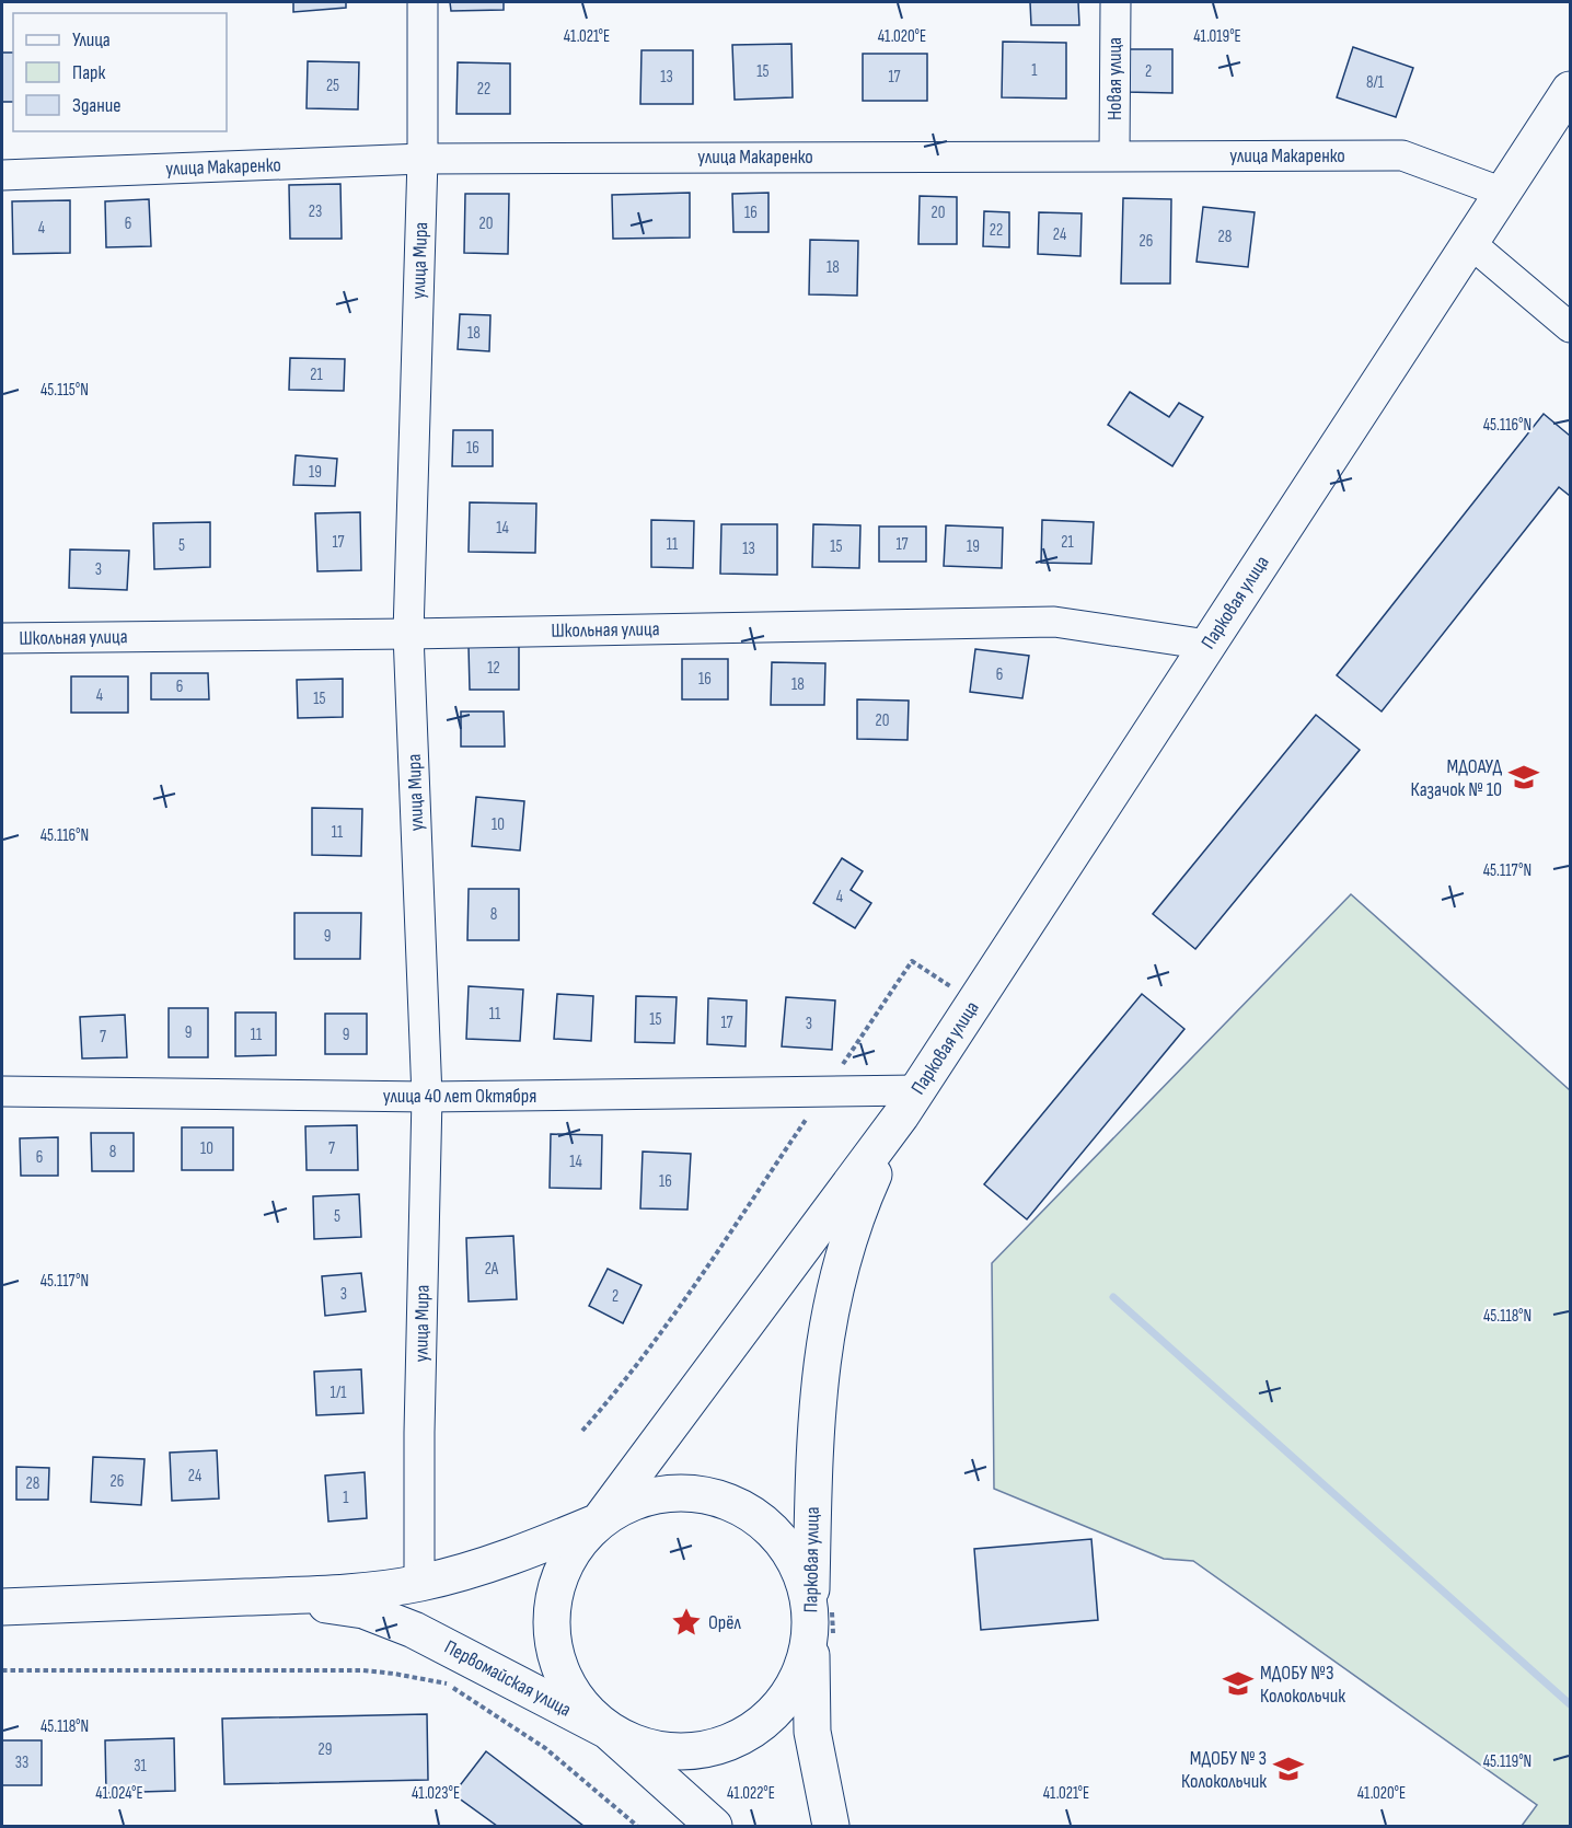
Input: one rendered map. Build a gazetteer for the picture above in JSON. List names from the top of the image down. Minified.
{"streets":{"main road":["Парковая улица","Первомайская улица"],"street":["Новая улица","улица Макаренко","улица Мира","Школьная улица","улица 40 лет Октября"]},"crossings":[["Новая улица","улица Макаренко"],["улица Макаренко","улица Мира"],["улица Макаренко","Парковая улица"],["улица Мира","Школьная улица"],["улица Мира","улица 40 лет Октября"],["улица Мира","Первомайская улица"],["Парковая улица","Школьная улица"],["Парковая улица","улица 40 лет Октября"],["Парковая улица","Первомайская улица"]],"places":{"school or university":["МДОАУД Казачок № 10","МДОБУ №3 Колокольчик","МДОБУ № 3 Колокольчик"],"place":["Орёл"]},"house_numbers":["1","15","2","13","17","8/1","25","22","23","16","20","6","20","4","22","24","28","26","18","18","21","16","19","14","17","21","11","17","5","15","19","13","3","12","6","16","18","6","4","15","20","10","11","4","8","9","11","15","17","3","9","11","9","7","10","7","8","6","14","16","5","2А","3","2","1/1","24","26","28","1","29","33","31"],"legend":["Улица","Парк","Здание"],"coordinates":["41.021°E","41.020°E","41.019°E","45.115°N","45.116°N","45.117°N","45.118°N","45.119°N","41.024°E","41.023°E","41.022°E"]}
